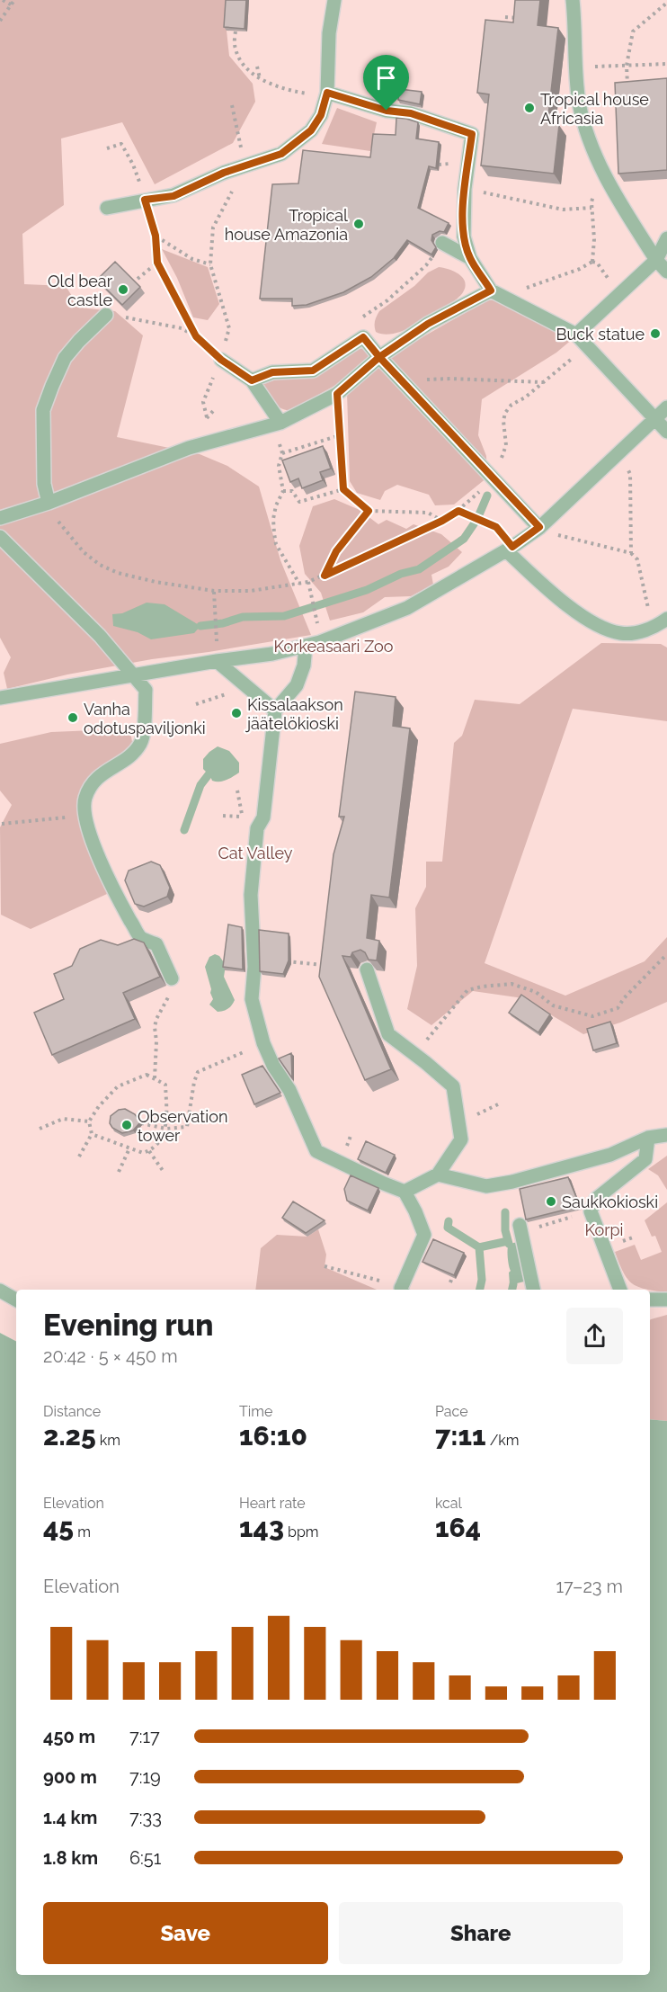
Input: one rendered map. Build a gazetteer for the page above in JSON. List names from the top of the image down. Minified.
{"parks":["Korkeasaari Zoo","Cat Valley","Korpi"],"places":["Tropical house Africasia","Tropical house Amazonia","Old bear castle","Buck statue","Kissalaakson jäätelökioski","Vanha odotuspaviljonki","Observation tower","Saukkokioski"],"page":{"heading":["Evening run","20:42 · 5 × 450 m"],"stats":[["Distance","2.25 km"],["Time","16:10"],["Pace","7:11 /km"],["Elevation","45 m"],["Heart rate","143 bpm"],["kcal","164"]],"chart":["Elevation","17–23 m"],"list":[{"name":"450 m","note":"7:17"},{"name":"900 m","note":"7:19"},{"name":"1.4 km","note":"7:33"},{"name":"1.8 km","note":"6:51"}],"buttons":["Save","Share"]}}
